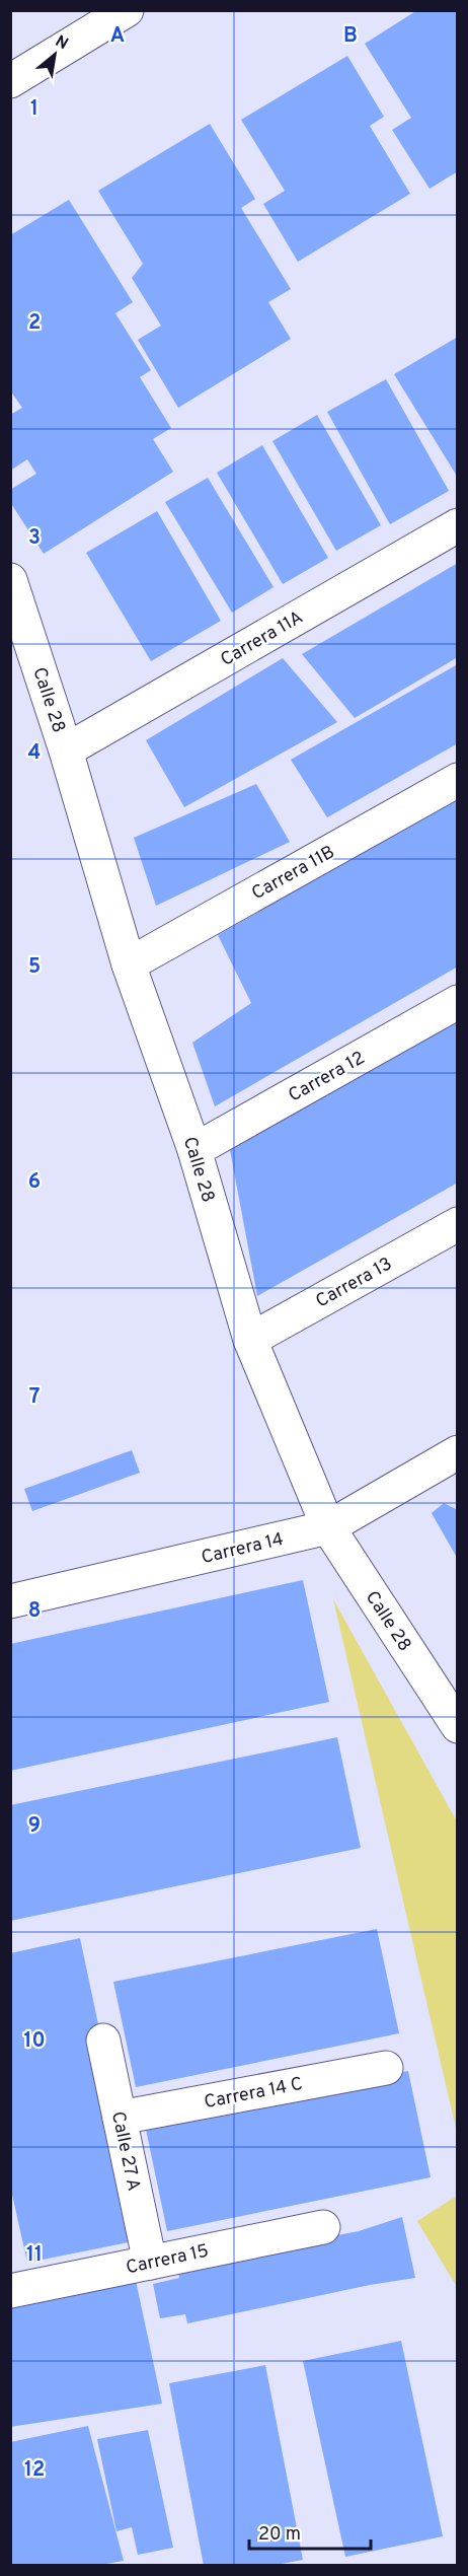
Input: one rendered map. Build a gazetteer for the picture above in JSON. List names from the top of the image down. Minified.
{"streets":{"street":["Carrera 11A","Calle 28","Carrera 11B","Carrera 12","Carrera 13","Carrera 14","Carrera 14 C","Calle 27 A","Carrera 15"]},"crossings":[["Carrera 11A","Calle 28"],["Calle 28","Carrera 11B"],["Calle 28","Carrera 12"],["Calle 28","Carrera 13"],["Calle 28","Carrera 14"],["Carrera 14 C","Calle 27 A"],["Calle 27 A","Carrera 15"]],"scale_bar":"20 m","north":"top right","grid":{"columns":["A","B"],"rows":["1","2","3","4","5","6","7","8","9","10","11","12"]}}
